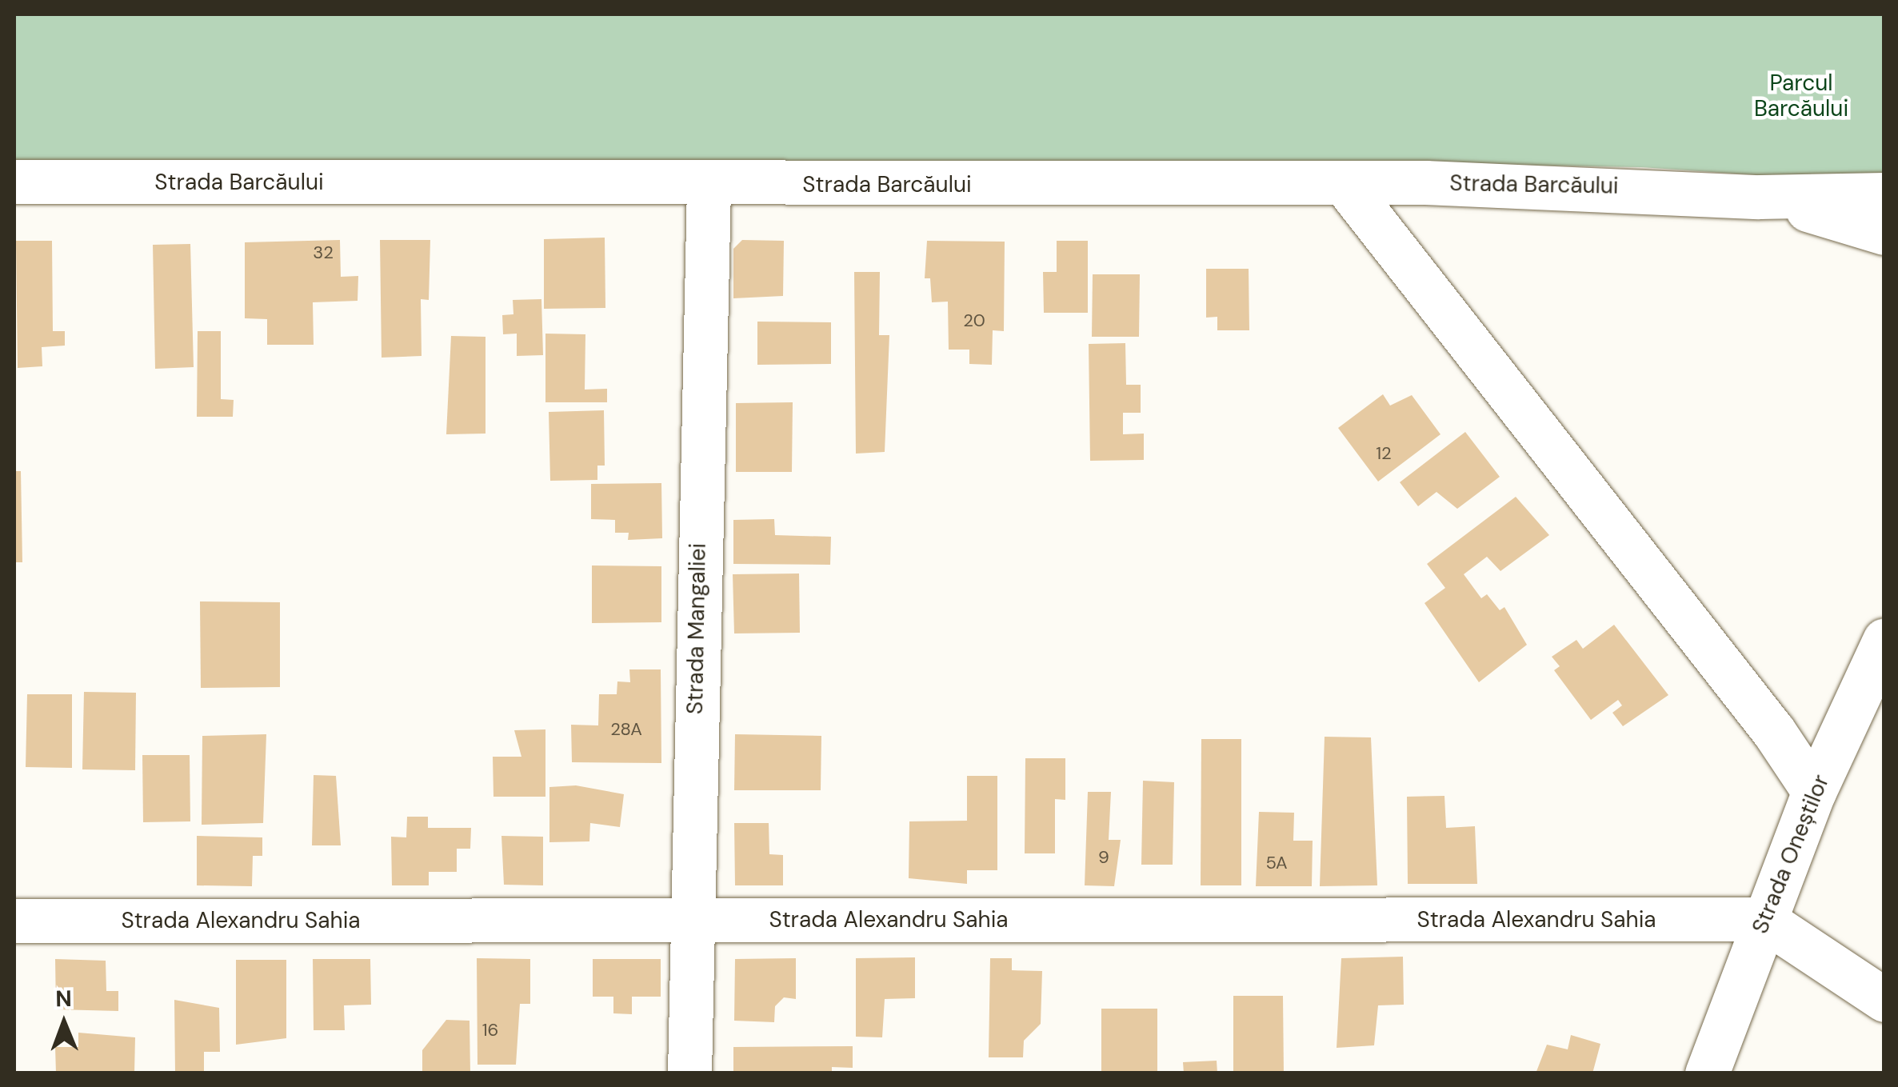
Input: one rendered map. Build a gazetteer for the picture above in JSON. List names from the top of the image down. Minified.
{"streets":{"street":["Strada Barcăului","Strada Mangaliei","Strada Oneștilor","Strada Alexandru Sahia"]},"crossings":[["Strada Barcăului","Strada Mangaliei"],["Strada Mangaliei","Strada Alexandru Sahia"],["Strada Oneștilor","Strada Alexandru Sahia"]],"parks":["Parcul Barcăului"],"house_numbers":["32","20","12","28A","9","5A","16"],"north":"top"}
